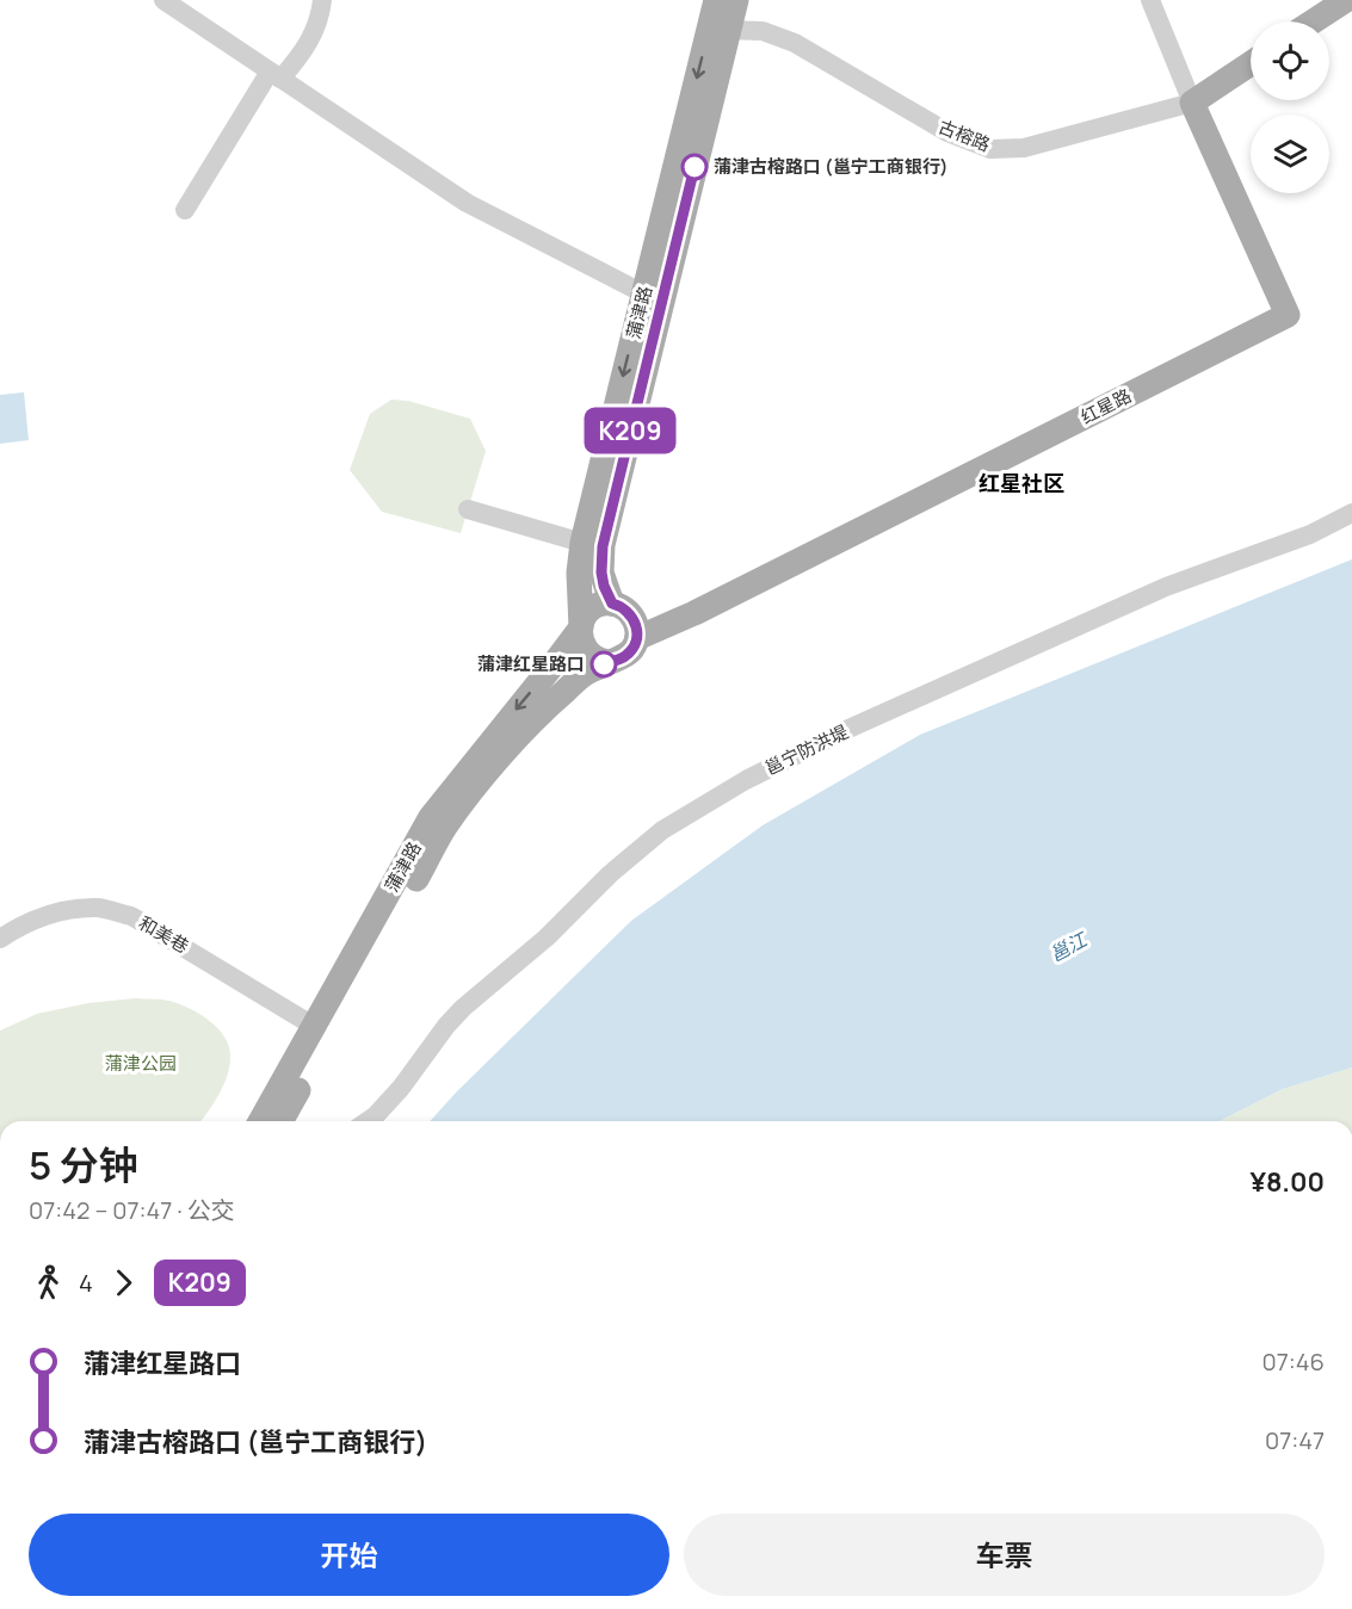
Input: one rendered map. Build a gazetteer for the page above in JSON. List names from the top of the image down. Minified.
{"streets":{"main road":["蒲津路","红星路"],"street":["古榕路","邕宁防洪堤","和美巷"]},"crossings":[["古榕路","蒲津路"],["古榕路","红星路"],["蒲津路","红星路"],["蒲津路","和美巷"]],"districts":["红星社区"],"water":["邕江"],"parks":["蒲津公园"],"places":["蒲津古榕路口 (邕宁工商银行)","蒲津红星路口"],"lines":["bus line K209"],"page":{"on_map":"K209","heading":["5 分钟","07:42 – 07:47 · 公交","¥8.00"],"legs":["4","K209"],"list":[{"name":"蒲津红星路口","value":"07:46"},{"name":"蒲津古榕路口 (邕宁工商银行)","value":"07:47"}],"buttons":["开始","车票"]}}
